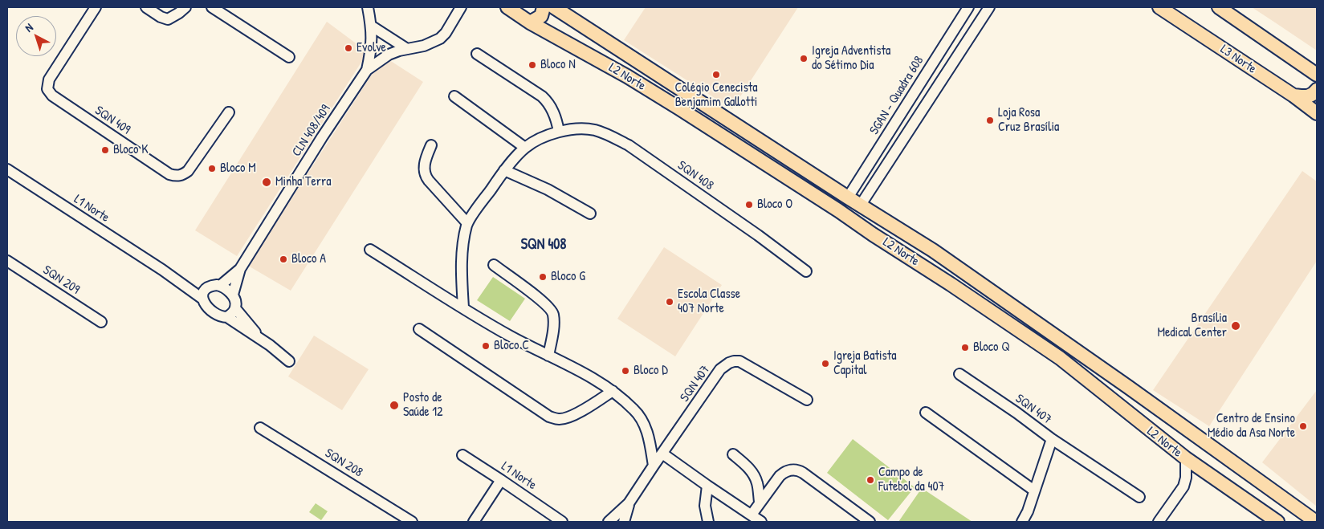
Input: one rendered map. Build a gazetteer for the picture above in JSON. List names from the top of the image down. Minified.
{"streets":{"main road":["L3 Norte","L2 Norte"],"street":["SGAN - Quadra 608","SQN 409","CLN 408/409","SQN 408","L1 Norte","SQN 209","SQN 407","SQN 208"]},"crossings":[["L2 Norte","SGAN - Quadra 608"],["CLN 408/409","L1 Norte"]],"districts":["SQN 408"],"places":["Evolve","Igreja Adventista do Sétimo Dia","Bloco N","Colégio Cenecista Benjamim Gallotti","Loja Rosa Cruz Brasília","Bloco K","Bloco M","Minha Terra","Bloco O","Bloco A","Bloco G","Escola Classe 407 Norte","Brasília Medical Center","Bloco C","Bloco Q","Igreja Batista Capital","Bloco D","Posto de Saúde 12","Centro de Ensino Médio da Asa Norte","Campo de Futebol da 407"],"north":"top left"}
